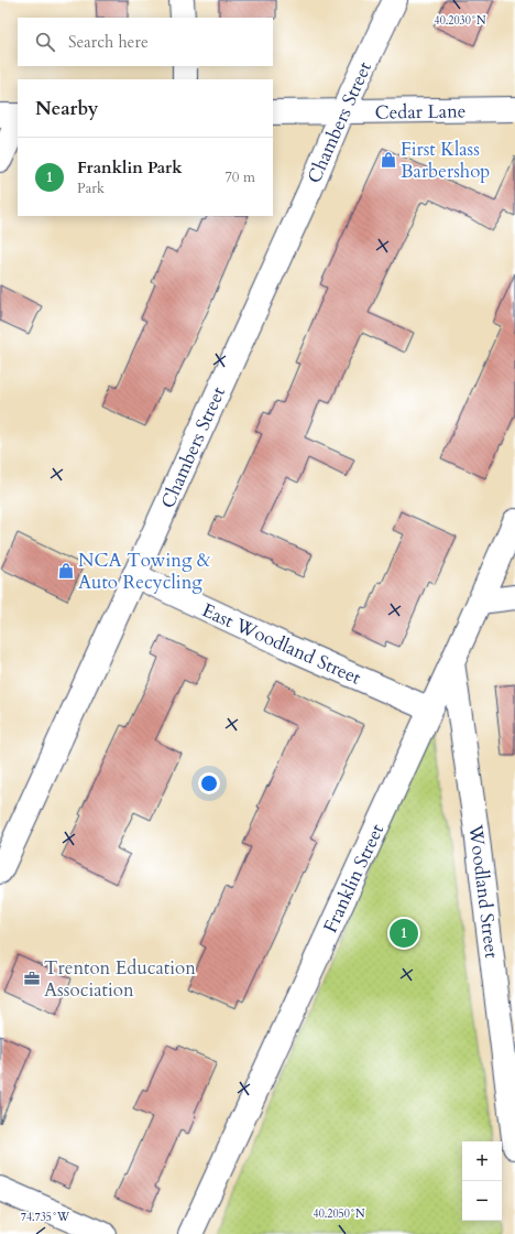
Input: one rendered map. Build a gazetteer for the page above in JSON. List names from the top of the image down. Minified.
{"streets":{"street":["Cedar Lane","Chambers Street","East Woodland Street","Franklin Street","Woodland Street"]},"crossings":[["Cedar Lane","Chambers Street"],["Chambers Street","East Woodland Street"],["East Woodland Street","Franklin Street"],["Franklin Street","Woodland Street"]],"places":{"shop":["First Klass Barbershop","NCA Towing & Auto Recycling"],"office":["Trenton Education Association"]},"page":{"search":"Search here","heading":"Nearby","list":[{"mark":"1","name":"Franklin Park","note":"Park","value":"70 m"}],"pins":"1","map_buttons":["+","−"]},"coordinates":["40.2030°N","40.2050°N","74.735°W"]}
